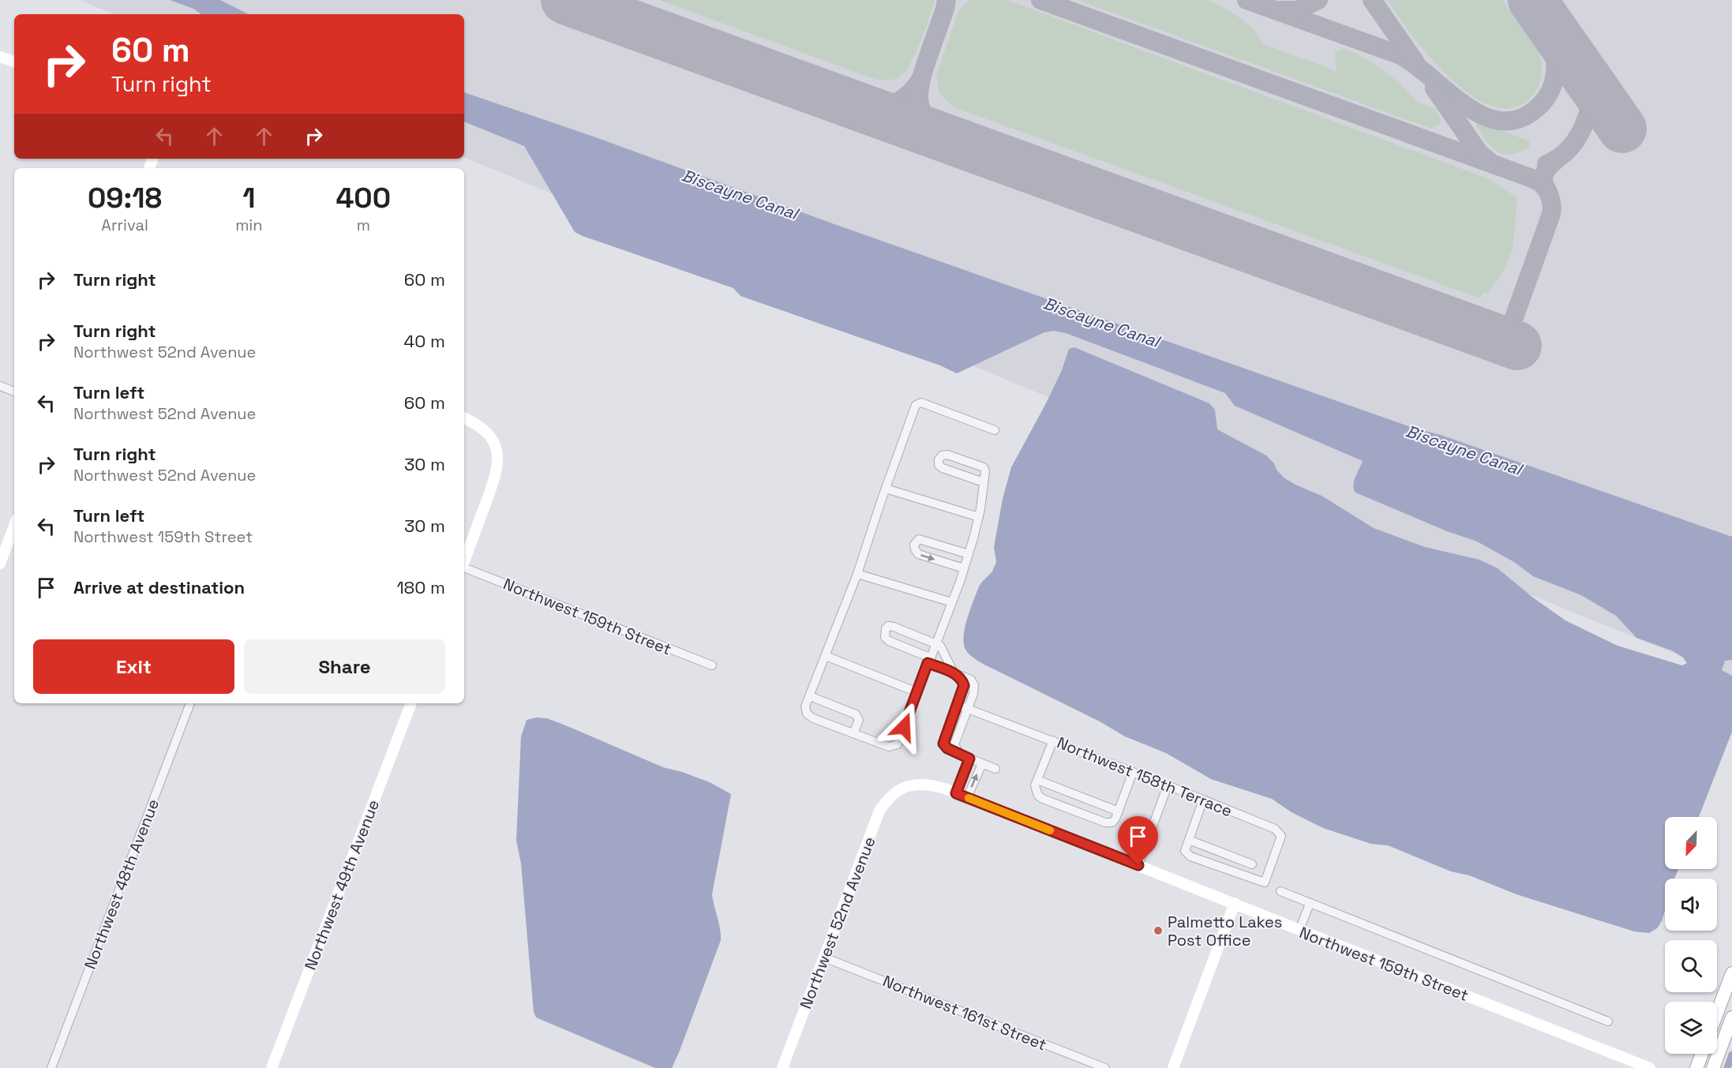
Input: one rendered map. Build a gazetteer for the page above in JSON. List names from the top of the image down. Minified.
{"streets":{"street":["Northwest 159th Street","Northwest 158th Terrace","Northwest 48th Avenue","Northwest 49th Avenue","Northwest 52nd Avenue","Northwest 161st Street"]},"crossings":[["Northwest 159th Street","Northwest 52nd Avenue"],["Northwest 52nd Avenue","Northwest 161st Street"]],"water":["Biscayne Canal"],"places":["Palmetto Lakes Post Office"],"north":"bottom left","page":{"turn":["60 m","Turn right"],"eta":["09:18","Arrival","1","min","400","m"],"list":[{"name":"Turn right","value":"60 m"},{"name":"Turn right","note":"Northwest 52nd Avenue","value":"40 m"},{"name":"Turn left","note":"Northwest 52nd Avenue","value":"60 m"},{"name":"Turn right","note":"Northwest 52nd Avenue","value":"30 m"},{"name":"Turn left","note":"Northwest 159th Street","value":"30 m"},{"name":"Arrive at destination","value":"180 m"}],"buttons":["Exit","Share"]}}
